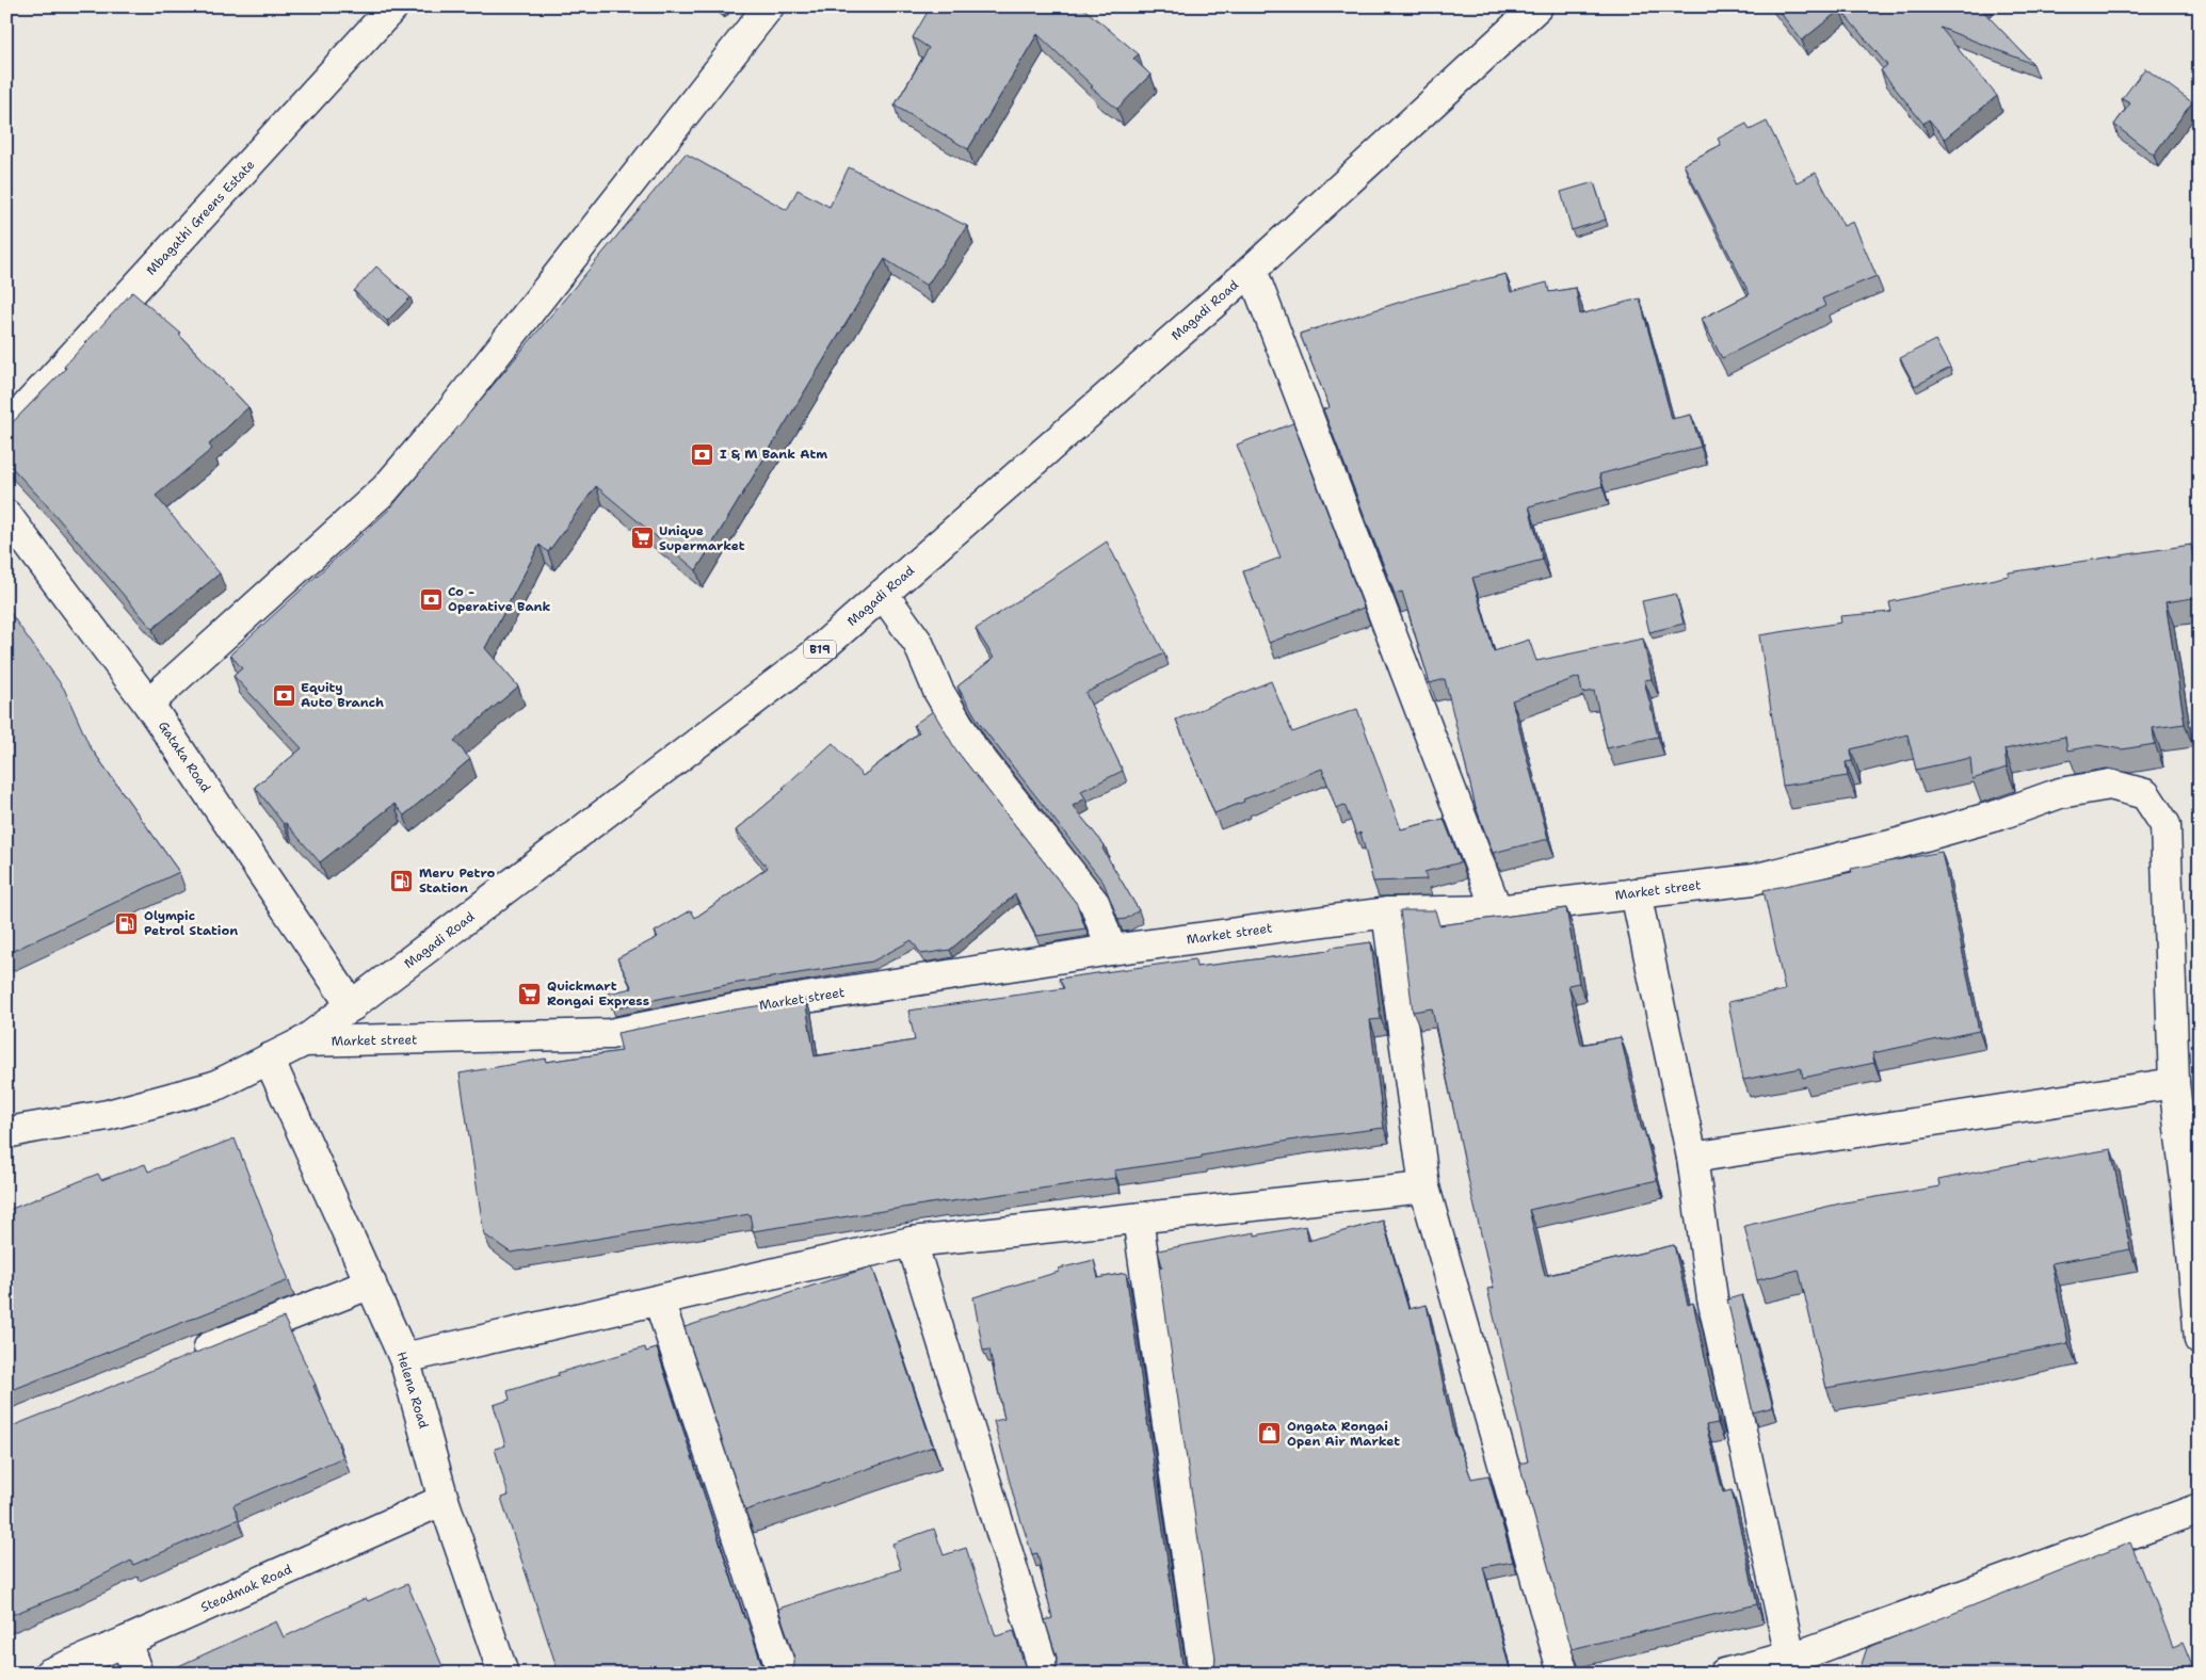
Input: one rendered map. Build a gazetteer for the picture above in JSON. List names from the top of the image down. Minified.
{"streets":{"main road":["Mbagathi Greens Estate","Magadi Road","B19","Gataka Road","Market street","Helena Road","Steadmak Road"]},"crossings":[["Magadi Road","Gataka Road"],["Magadi Road","Market street"],["Magadi Road","Helena Road"],["Helena Road","Steadmak Road"]],"places":{"bank":["I & M Bank Atm","Co - Operative Bank","Equity Auto Branch"],"supermarket":["Unique Supermarket","Quickmart Rongai Express"],"fuel station":["Meru Petro Station","Olympic Petrol Station"],"shop":["Ongata Rongai Open Air Market"]}}
